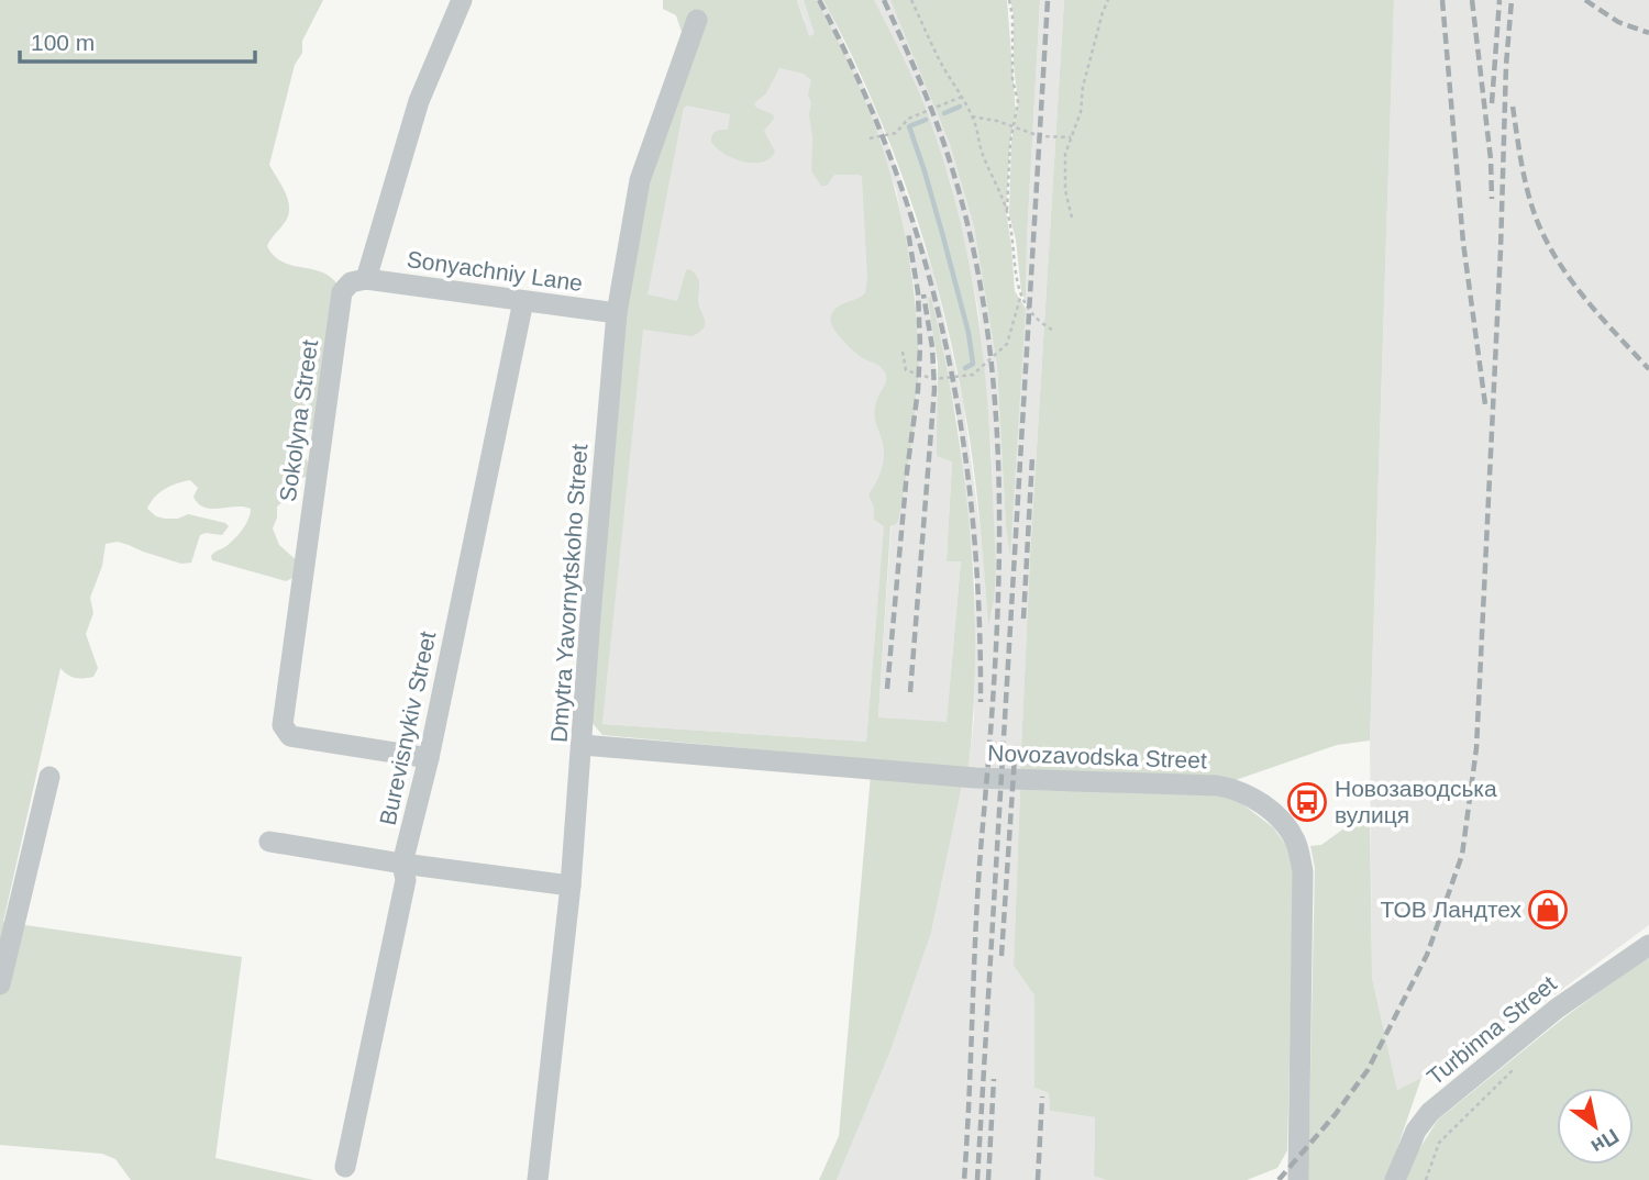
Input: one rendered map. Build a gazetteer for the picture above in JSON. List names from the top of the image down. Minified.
{"streets":{"street":["Sonyachniy Lane","Sokolyna Street","Dmytra Yavornytskoho Street","Burevisnykiv Street","Novozavodska Street","Turbinna Street"]},"crossings":[["Sonyachniy Lane","Sokolyna Street"],["Sonyachniy Lane","Dmytra Yavornytskoho Street"],["Sonyachniy Lane","Burevisnykiv Street"],["Sokolyna Street","Burevisnykiv Street"],["Dmytra Yavornytskoho Street","Novozavodska Street"]],"places":{"bus stop":["Новозаводська вулиця"],"shop":["ТОВ Ландтех"]},"scale_bar":"100 m","north":"bottom right"}
